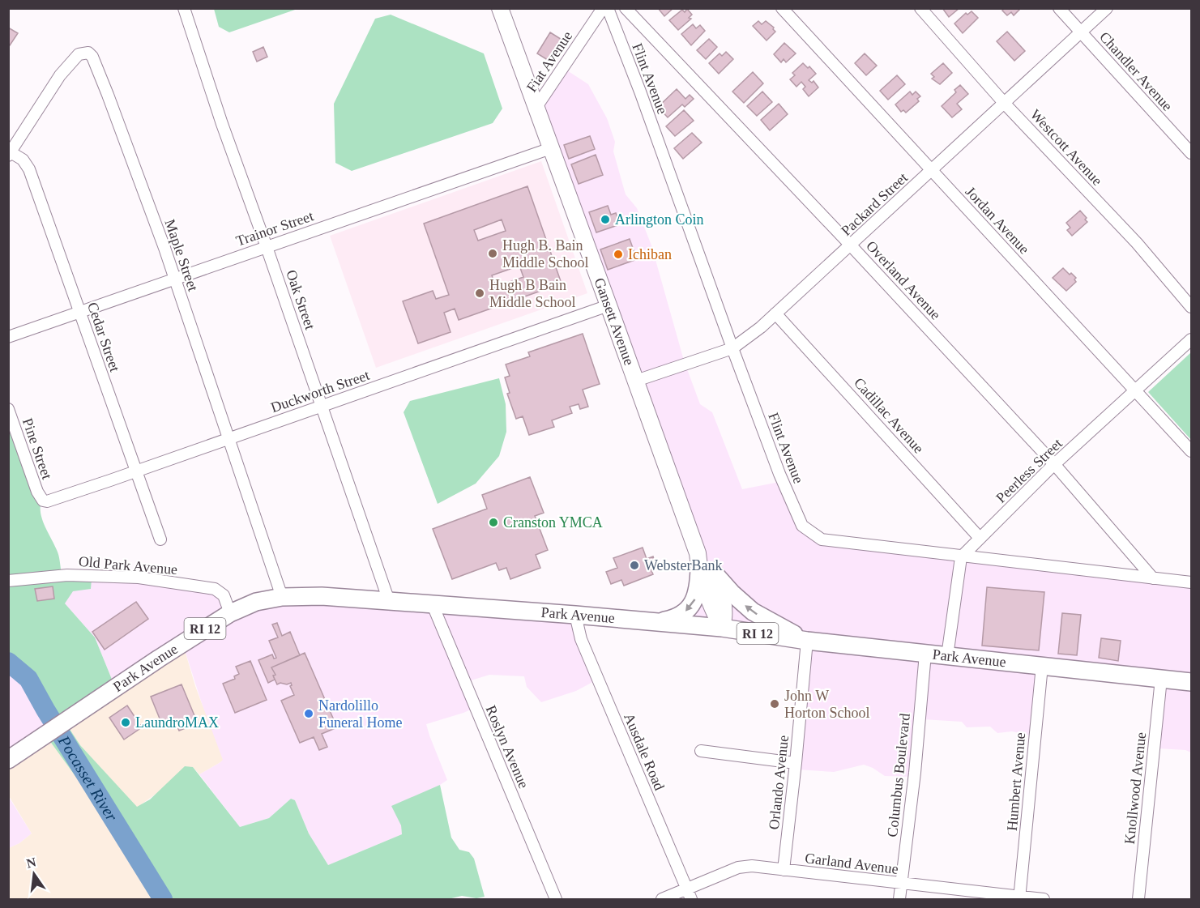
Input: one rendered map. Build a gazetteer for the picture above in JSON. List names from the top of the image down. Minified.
{"streets":{"main road":["Gansett Avenue","Park Avenue","RI 12"],"street":["Fiat Avenue","Chandler Avenue","Flint Avenue","Westcott Avenue","Packard Street","Jordan Avenue","Trainor Street","Maple Street","Overland Avenue","Oak Street","Cedar Street","Duckworth Street","Cadillac Avenue","Pine Street","Peerless Street","Old Park Avenue","Roslyn Avenue","Ausdale Road","Columbus Boulevard","Humbert Avenue","Orlando Avenue","Knollwood Avenue","Garland Avenue"]},"crossings":[["Fiat Avenue","Gansett Avenue"],["Chandler Avenue","Packard Street"],["Flint Avenue","Packard Street"],["Flint Avenue","Overland Avenue"],["Flint Avenue","Peerless Street"],["Westcott Avenue","Packard Street"],["Packard Street","Jordan Avenue"],["Packard Street","Overland Avenue"],["Packard Street","Gansett Avenue"],["Packard Street","Cadillac Avenue"],["Jordan Avenue","Peerless Street"],["Trainor Street","Maple Street"],["Trainor Street","Oak Street"],["Trainor Street","Gansett Avenue"],["Trainor Street","Cedar Street"],["Maple Street","Cedar Street"],["Maple Street","Duckworth Street"],["Maple Street","Park Avenue"],["Overland Avenue","Peerless Street"],["Oak Street","Duckworth Street"],["Oak Street","Park Avenue"],["Gansett Avenue","Duckworth Street"],["Gansett Avenue","Park Avenue"],["Cedar Street","Duckworth Street"],["Duckworth Street","Pine Street"],["Cadillac Avenue","Peerless Street"],["Old Park Avenue","Park Avenue"],["Park Avenue","Roslyn Avenue"],["Park Avenue","Ausdale Road"],["Park Avenue","Columbus Boulevard"],["Park Avenue","Humbert Avenue"],["Park Avenue","Orlando Avenue"],["Park Avenue","Knollwood Avenue"],["Ausdale Road","Garland Avenue"],["Columbus Boulevard","Garland Avenue"],["Humbert Avenue","Garland Avenue"],["Orlando Avenue","Garland Avenue"]],"water":["Pocasset River"],"places":["Arlington Coin","Hugh B. Bain Middle School","Ichiban","Hugh B Bain Middle School","Cranston YMCA","WebsterBank","John W Horton School","Nardolillo Funeral Home","LaundroMAX"],"north":"top"}
